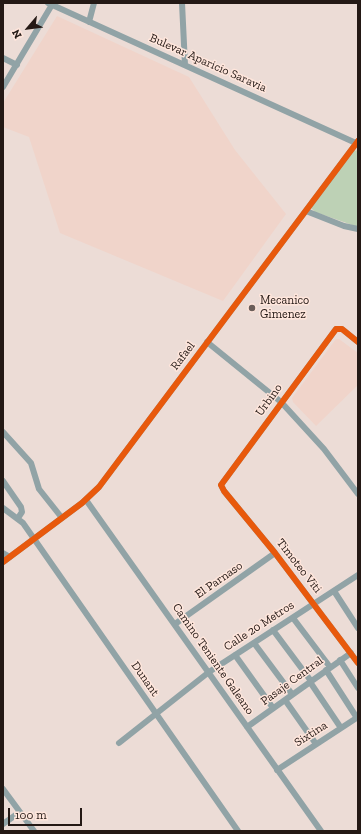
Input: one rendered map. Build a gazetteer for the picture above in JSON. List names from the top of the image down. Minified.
{"streets":{"street":["Bulevar Aparicio Saravia","Rafael","Urbino","Timoteo Viti","El Parnaso","Calle 20 Metros","Camino Teniente Galeano","Dunant","Pasaje Central","Sixtina"]},"crossings":[["Bulevar Aparicio Saravia","Rafael"],["Rafael","Camino Teniente Galeano"],["Rafael","Dunant"],["Urbino","Timoteo Viti"],["Timoteo Viti","El Parnaso"],["Timoteo Viti","Calle 20 Metros"],["Timoteo Viti","Pasaje Central"],["El Parnaso","Camino Teniente Galeano"],["Calle 20 Metros","Camino Teniente Galeano"],["Calle 20 Metros","Dunant"],["Camino Teniente Galeano","Pasaje Central"],["Camino Teniente Galeano","Sixtina"]],"places":["Mecanico Gimenez"],"scale_bar":"100 m","north":"bottom left"}
